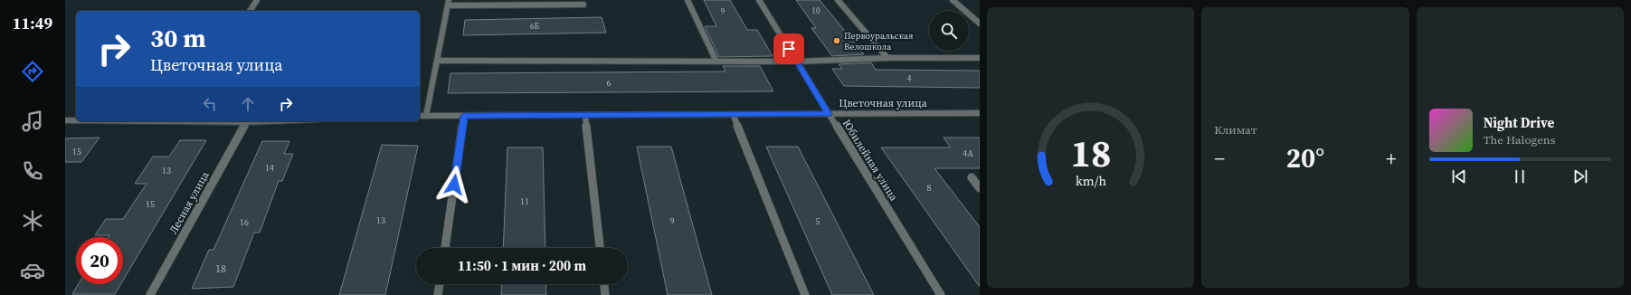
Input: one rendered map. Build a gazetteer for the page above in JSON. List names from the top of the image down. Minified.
{"streets":{"street":["Цветочная улица","Юбилейная улица","Лесная улица"]},"crossings":[["Цветочная улица","Юбилейная улица"]],"places":["Первоуральская Велошкола"],"house_numbers":["10","9","6Б","4","6","15","4А","14","13","8","11","15","13","9","5","16","18"],"page":{"tabs":"11:49","tile":"Климат","turn":["30 m","Цветочная улица"],"song":["Night Drive","The Halogens"],"heat":["−","20°","+"],"limit":"20","trip":"11:50 · 1 мин · 200 m","gauge":["18","km/h"]}}
